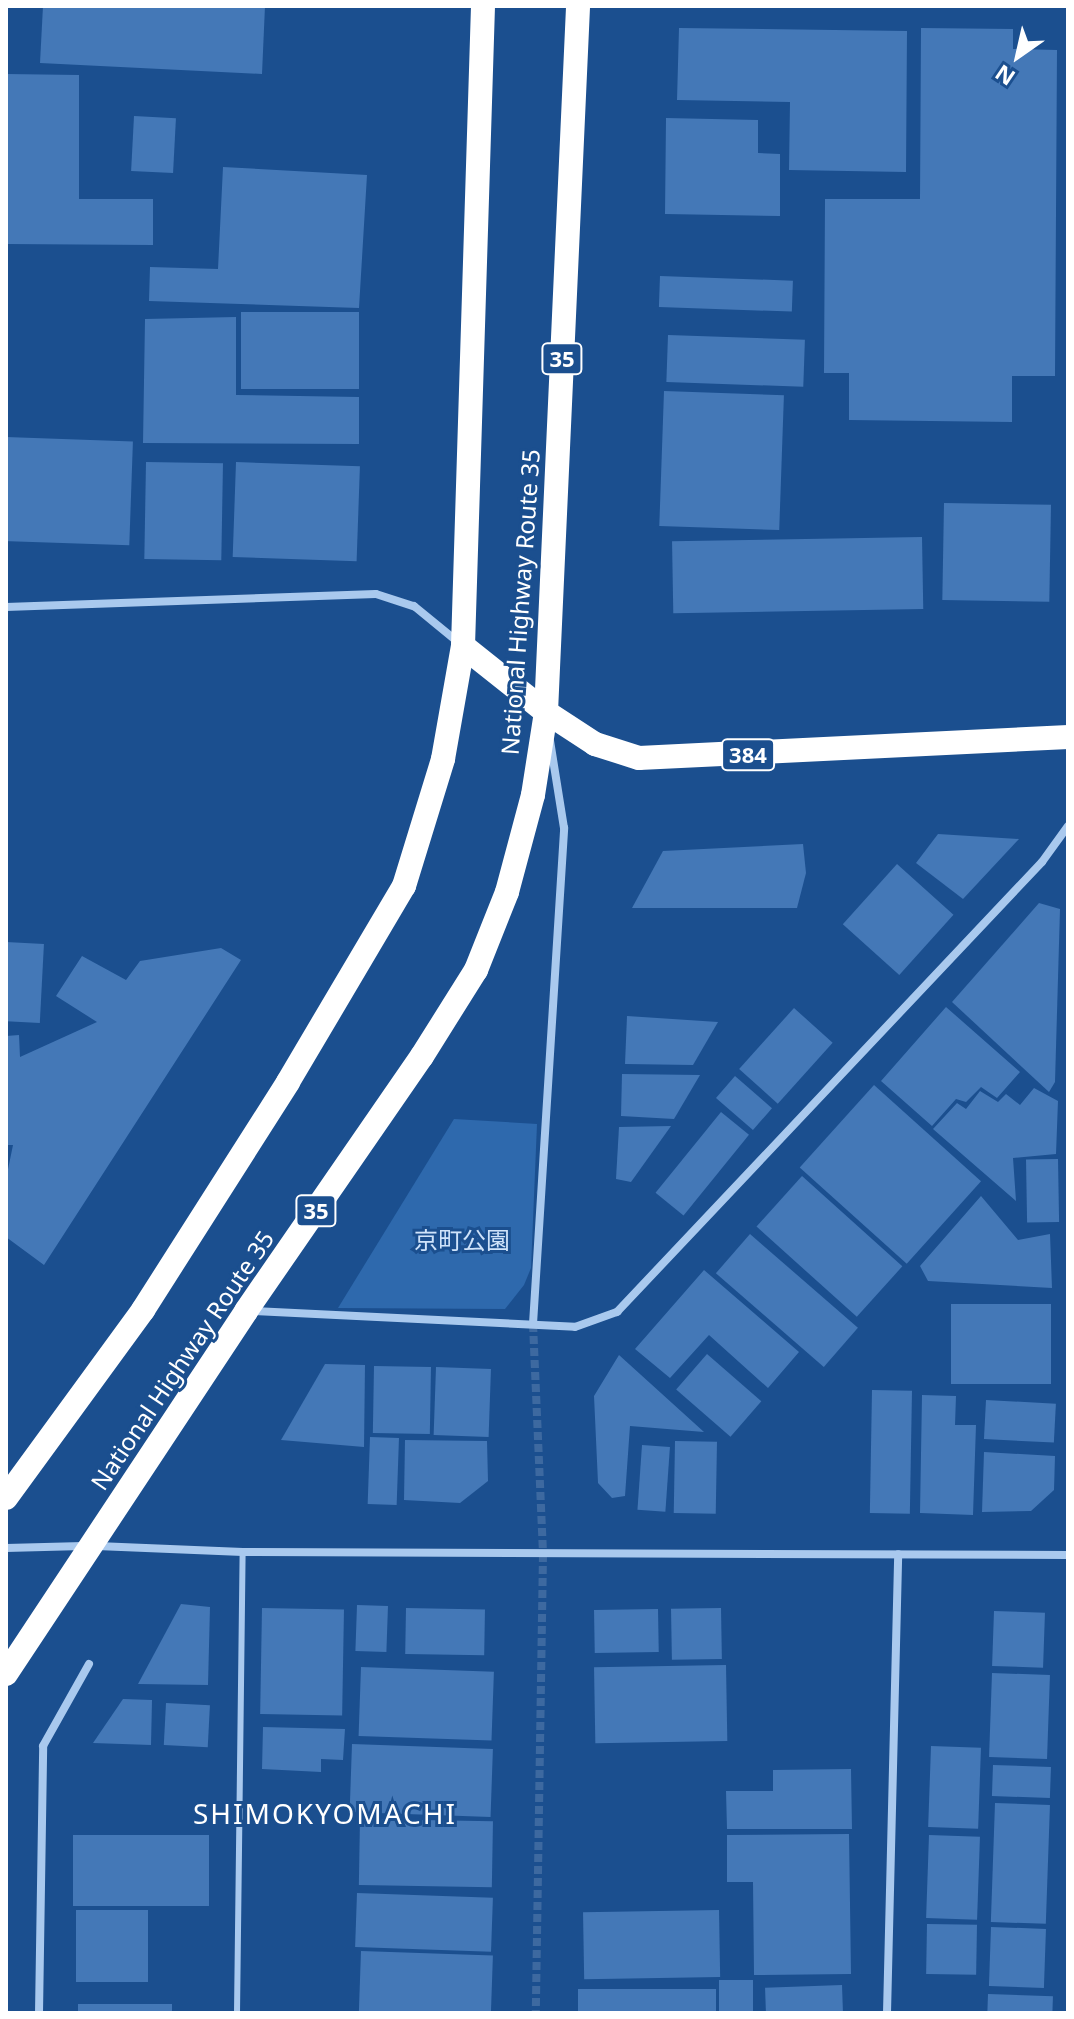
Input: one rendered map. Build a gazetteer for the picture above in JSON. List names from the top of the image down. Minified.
{"streets":{"highway":["35","National Highway Route 35","384"]},"crossings":[["National Highway Route 35","384"]],"districts":["SHIMOKYOMACHI"],"parks":["京町公園"],"north":"bottom left"}
